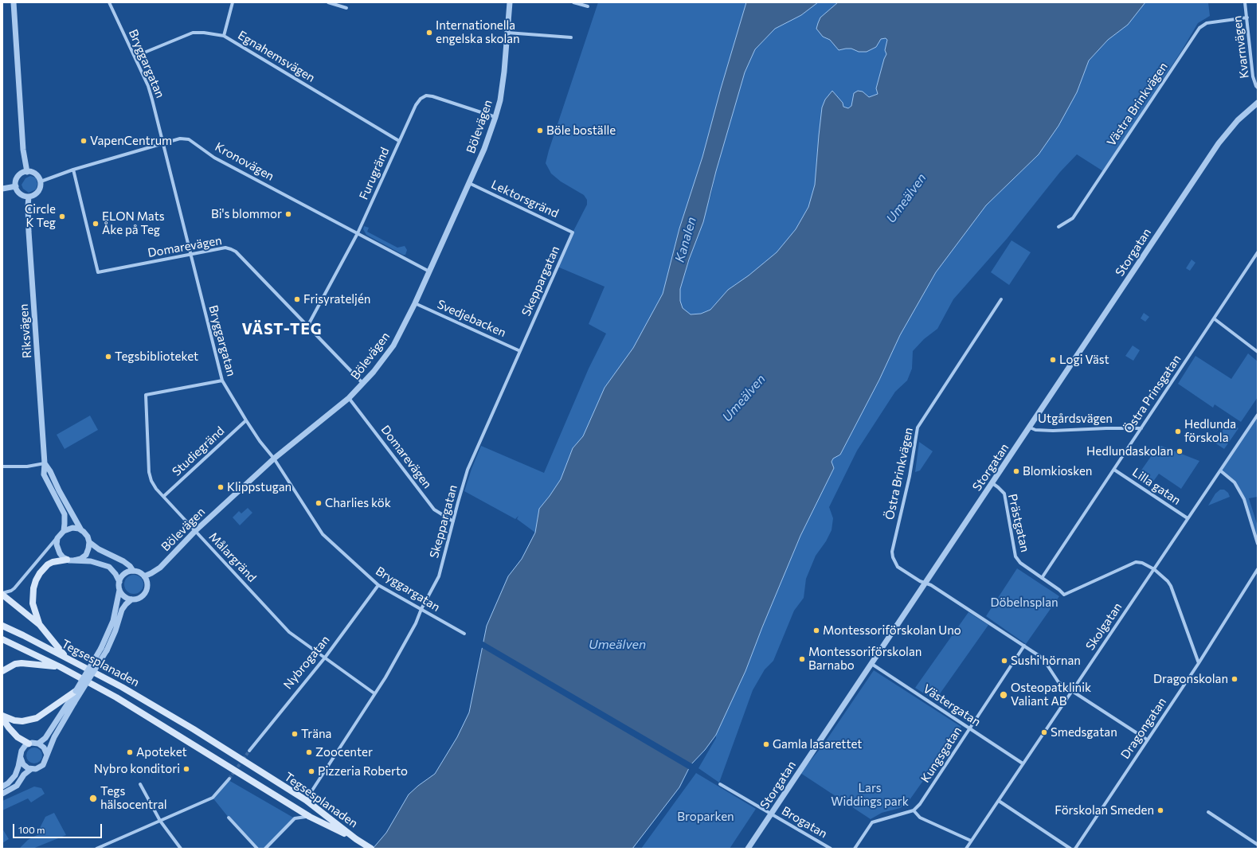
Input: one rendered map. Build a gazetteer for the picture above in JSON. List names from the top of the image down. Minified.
{"streets":{"main road":["Tegsesplanaden"],"street":["Kvarnvägen","Egnahemsvägen","Bryggargatan","Västra Brinkvägen","Bölevägen","Kronovägen","Furugränd","Lektorsgränd","Domarevägen","Storgatan","Skeppargatan","Svedjebacken","Riksvägen","Östra Prinsgatan","Utgårdsvägen","Studiegränd","Östra Brinkvägen","Lilla gatan","Prästgatan","Målargränd","Skolgatan","Nybrogatan","Västergatan","Dragongatan","Kungsgatan","Brogatan"]},"crossings":[["Kvarnvägen","Västra Brinkvägen"],["Egnahemsvägen","Bryggargatan"],["Egnahemsvägen","Furugränd"],["Bryggargatan","Bölevägen"],["Bryggargatan","Kronovägen"],["Bryggargatan","Domarevägen"],["Bryggargatan","Skeppargatan"],["Bryggargatan","Studiegränd"],["Bryggargatan","Målargränd"],["Bryggargatan","Nybrogatan"],["Bölevägen","Kronovägen"],["Bölevägen","Furugränd"],["Bölevägen","Lektorsgränd"],["Bölevägen","Domarevägen"],["Bölevägen","Svedjebacken"],["Bölevägen","Riksvägen"],["Bölevägen","Målargränd"],["Kronovägen","Furugränd"],["Kronovägen","Domarevägen"],["Kronovägen","Riksvägen"],["Furugränd","Domarevägen"],["Lektorsgränd","Skeppargatan"],["Domarevägen","Skeppargatan"],["Storgatan","Utgårdsvägen"],["Storgatan","Östra Brinkvägen"],["Storgatan","Prästgatan"],["Storgatan","Västergatan"],["Storgatan","Brogatan"],["Skeppargatan","Svedjebacken"],["Skeppargatan","Målargränd"],["Skeppargatan","Tegsesplanaden"],["Östra Prinsgatan","Utgårdsvägen"],["Östra Prinsgatan","Lilla gatan"],["Östra Prinsgatan","Prästgatan"],["Studiegränd","Målargränd"],["Lilla gatan","Skolgatan"],["Prästgatan","Skolgatan"],["Målargränd","Nybrogatan"],["Skolgatan","Västergatan"],["Västergatan","Kungsgatan"]],"districts":["VÄST-TEG"],"water":["Umeälven","Kanalen"],"parks":["Döbelnsplan","Lars Widdings park","Broparken"],"places":["Internationella engelska skolan","Böle boställe","VapenCentrum","Bi's blommor","Circle K Teg","ELON Mats Åke på Teg","Frisyrateljén","Tegsbiblioteket","Logi Väst","Hedlunda förskola","Hedlundaskolan","Blomkiosken","Klippstugan","Charlies kök","Montessoriförskolan Uno","Montessoriförskolan Barnabo","Sushi hörnan","Dragonskolan","Osteopatklinik Valiant AB","Smedsgatan","Träna","Gamla lasarettet","Apoteket","Zoocenter","Nybro konditori","Pizzeria Roberto","Tegs hälsocentral","Förskolan Smeden"],"scale_bar":"100 m"}
